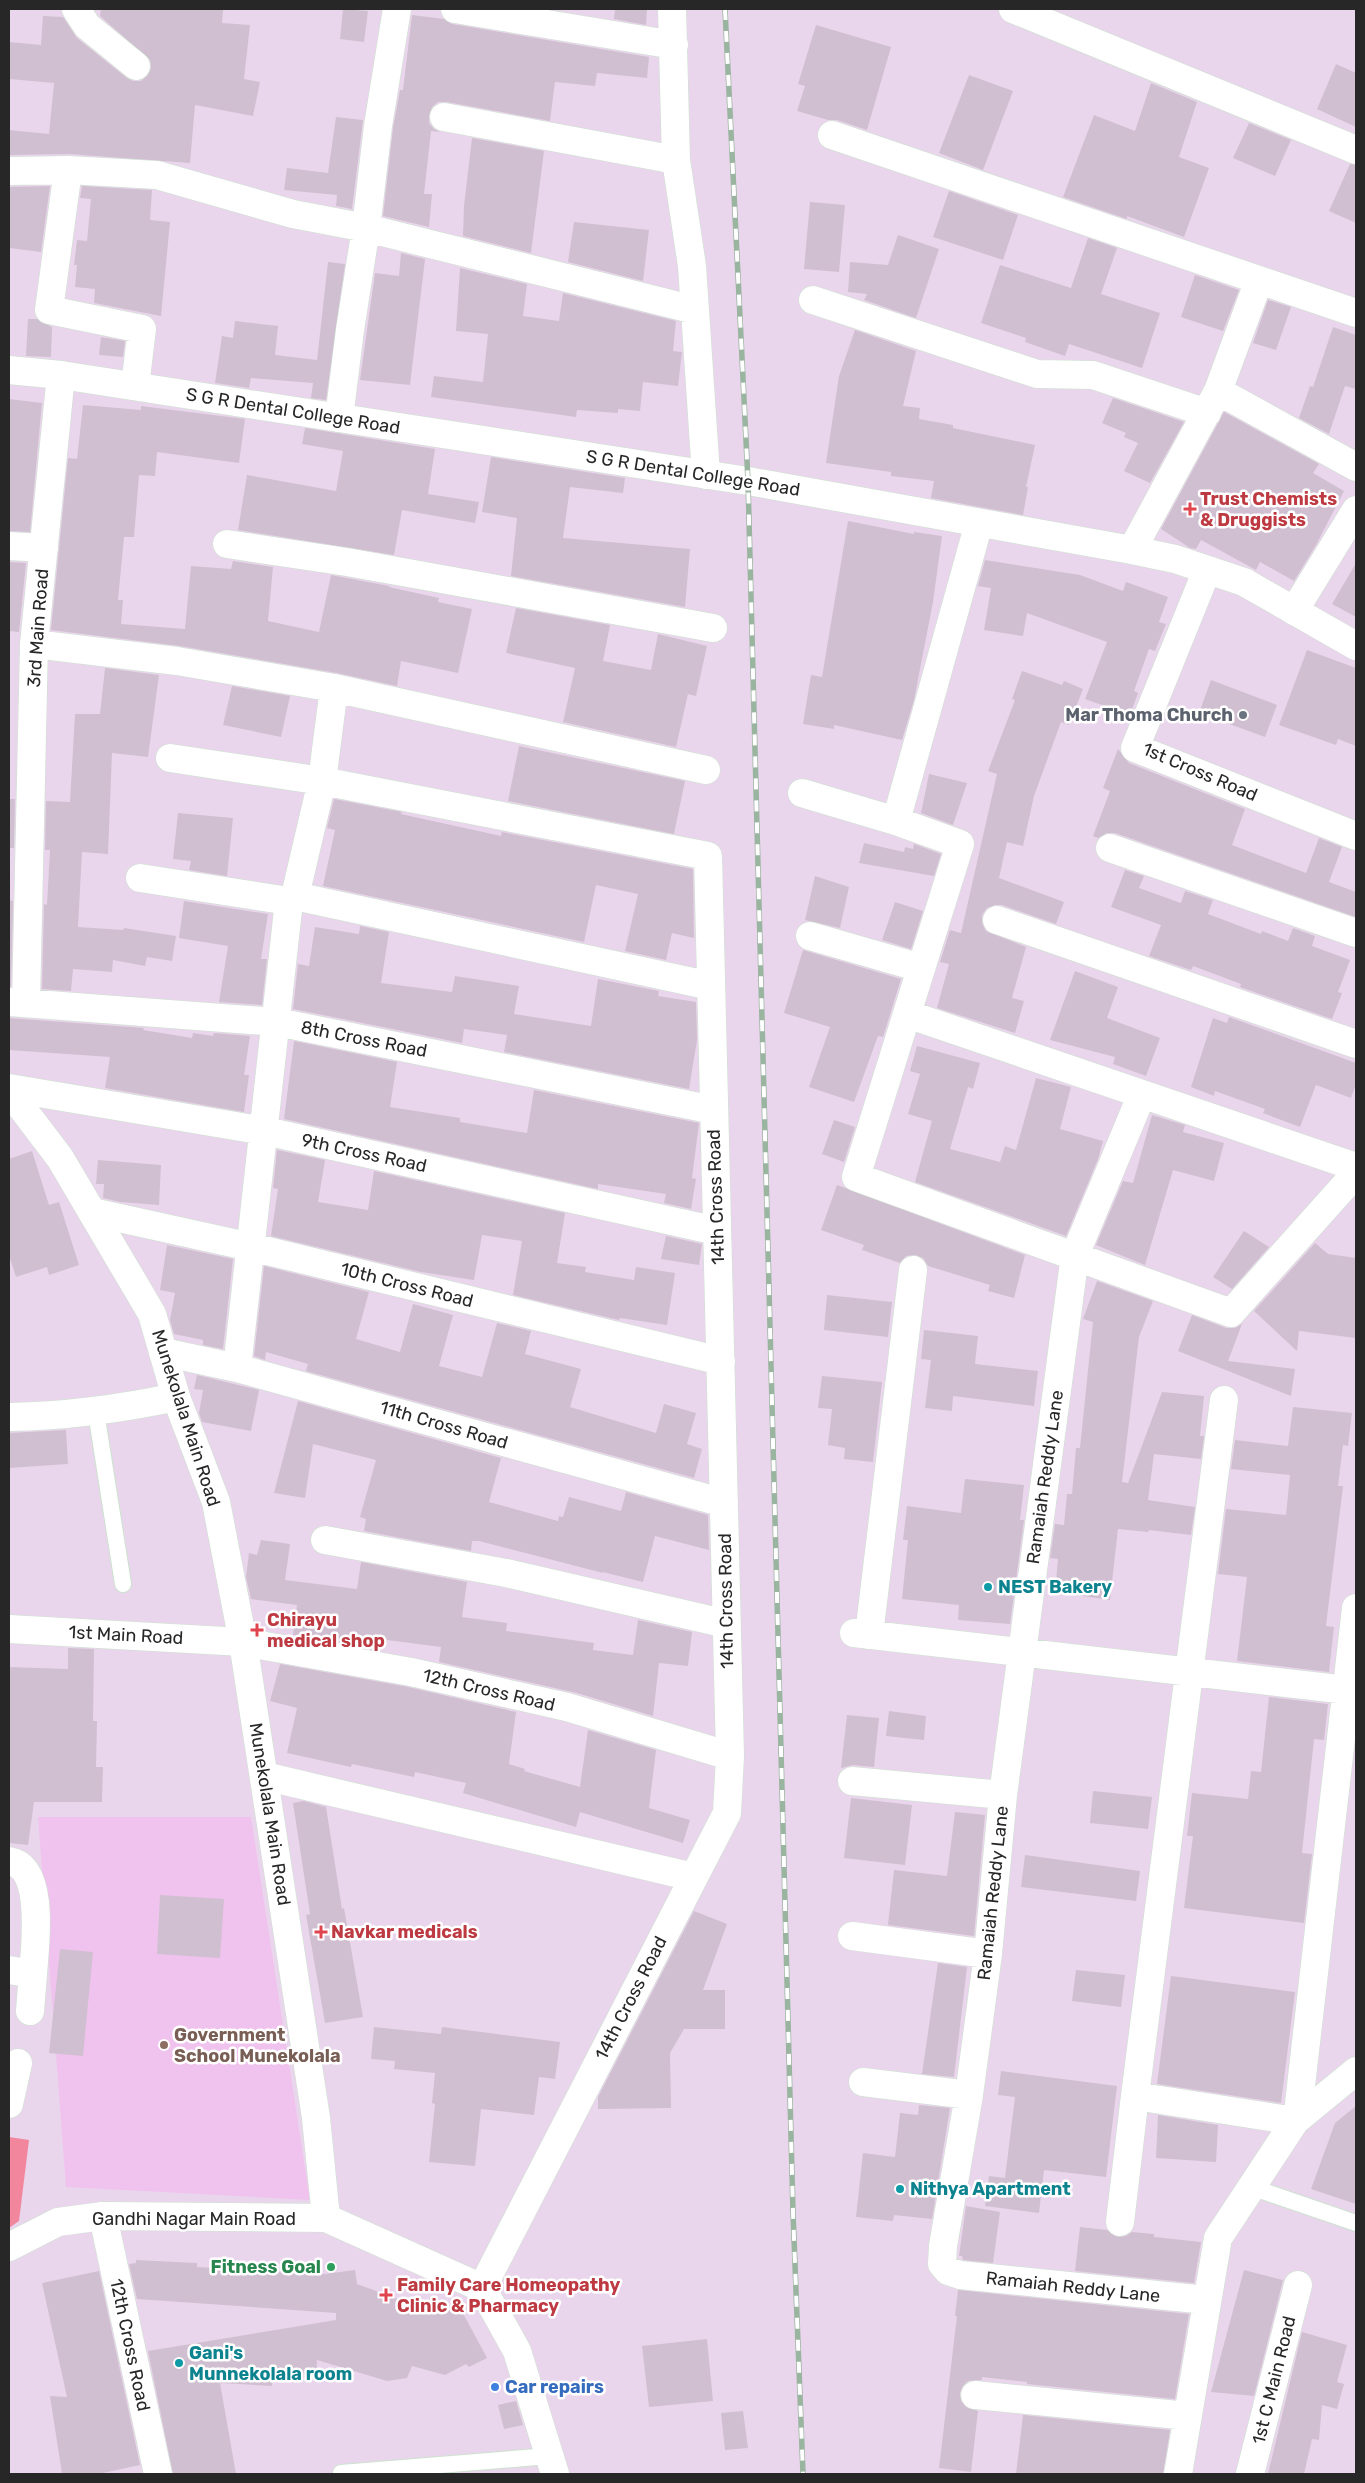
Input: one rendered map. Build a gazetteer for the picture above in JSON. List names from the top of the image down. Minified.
{"streets":{"street":["S G R Dental College Road","3rd Main Road","1st Cross Road","8th Cross Road","9th Cross Road","14th Cross Road","10th Cross Road","Munekolala Main Road","11th Cross Road","Ramaiah Reddy Lane","1st Main Road","12th Cross Road","Gandhi Nagar Main Road","1st C Main Road"]},"crossings":[["S G R Dental College Road","3rd Main Road"],["S G R Dental College Road","1st Cross Road"],["3rd Main Road","8th Cross Road"],["8th Cross Road","14th Cross Road"],["9th Cross Road","14th Cross Road"],["9th Cross Road","Munekolala Main Road"],["14th Cross Road","10th Cross Road"],["14th Cross Road","11th Cross Road"],["14th Cross Road","12th Cross Road"],["10th Cross Road","Munekolala Main Road"],["Munekolala Main Road","11th Cross Road"],["Munekolala Main Road","1st Main Road"],["Munekolala Main Road","12th Cross Road"],["Munekolala Main Road","Gandhi Nagar Main Road"],["1st Main Road","12th Cross Road"],["12th Cross Road","Gandhi Nagar Main Road"]],"places":{"health":["Trust Chemists & Druggists","Chirayu medical shop","Navkar medicals","Family Care Homeopathy Clinic & Pharmacy"],"other":["Mar Thoma Church","NEST Bakery","Government School Munekolala","Nithya Apartment","Fitness Goal","Gani's Munnekolala room","Car repairs"]}}
